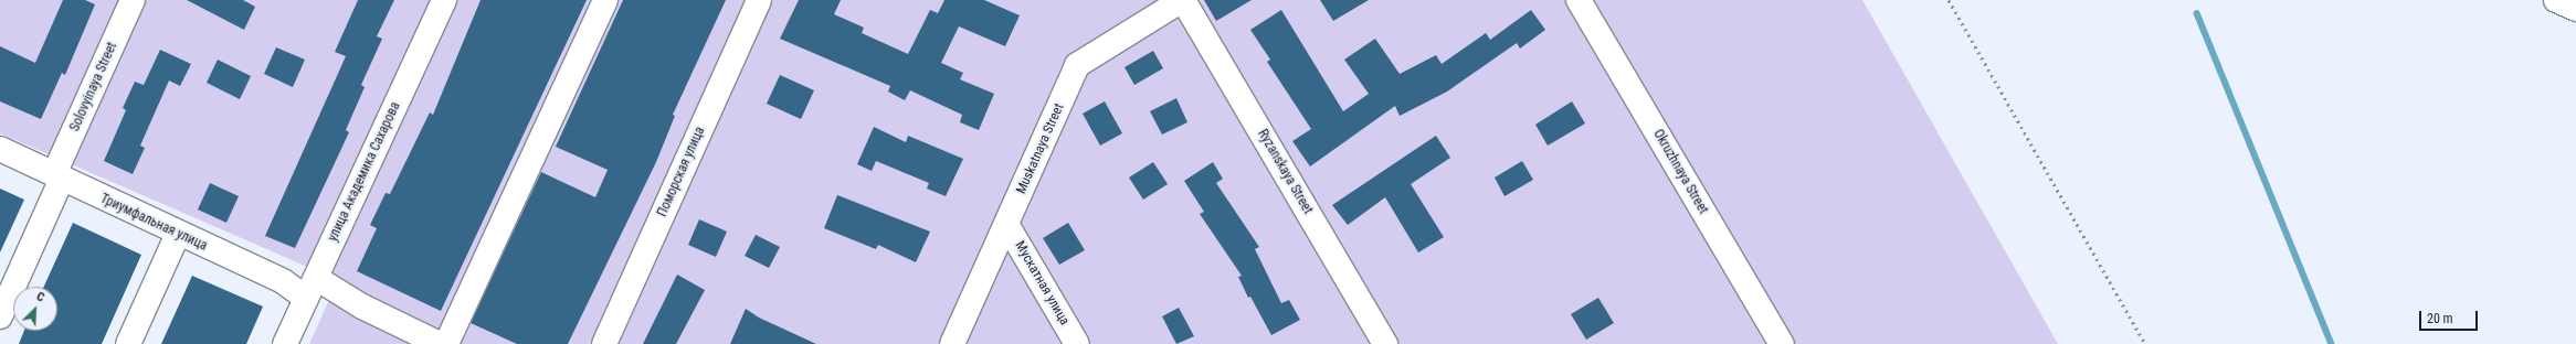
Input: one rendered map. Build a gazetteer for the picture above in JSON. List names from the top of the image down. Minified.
{"streets":{"street":["Solovyinaya Street","Muskatnaya Street","улица Академика Сахарова","Поморская улица","Ryzanskaya Street","Okruzhnaya Street","Триумфальная улица","Мускатная улица"]},"crossings":[["Solovyinaya Street","Триумфальная улица"],["Muskatnaya Street","Ryzanskaya Street"],["Muskatnaya Street","Мускатная улица"],["улица Академика Сахарова","Триумфальная улица"]],"scale_bar":"20 m","north":"top right"}
